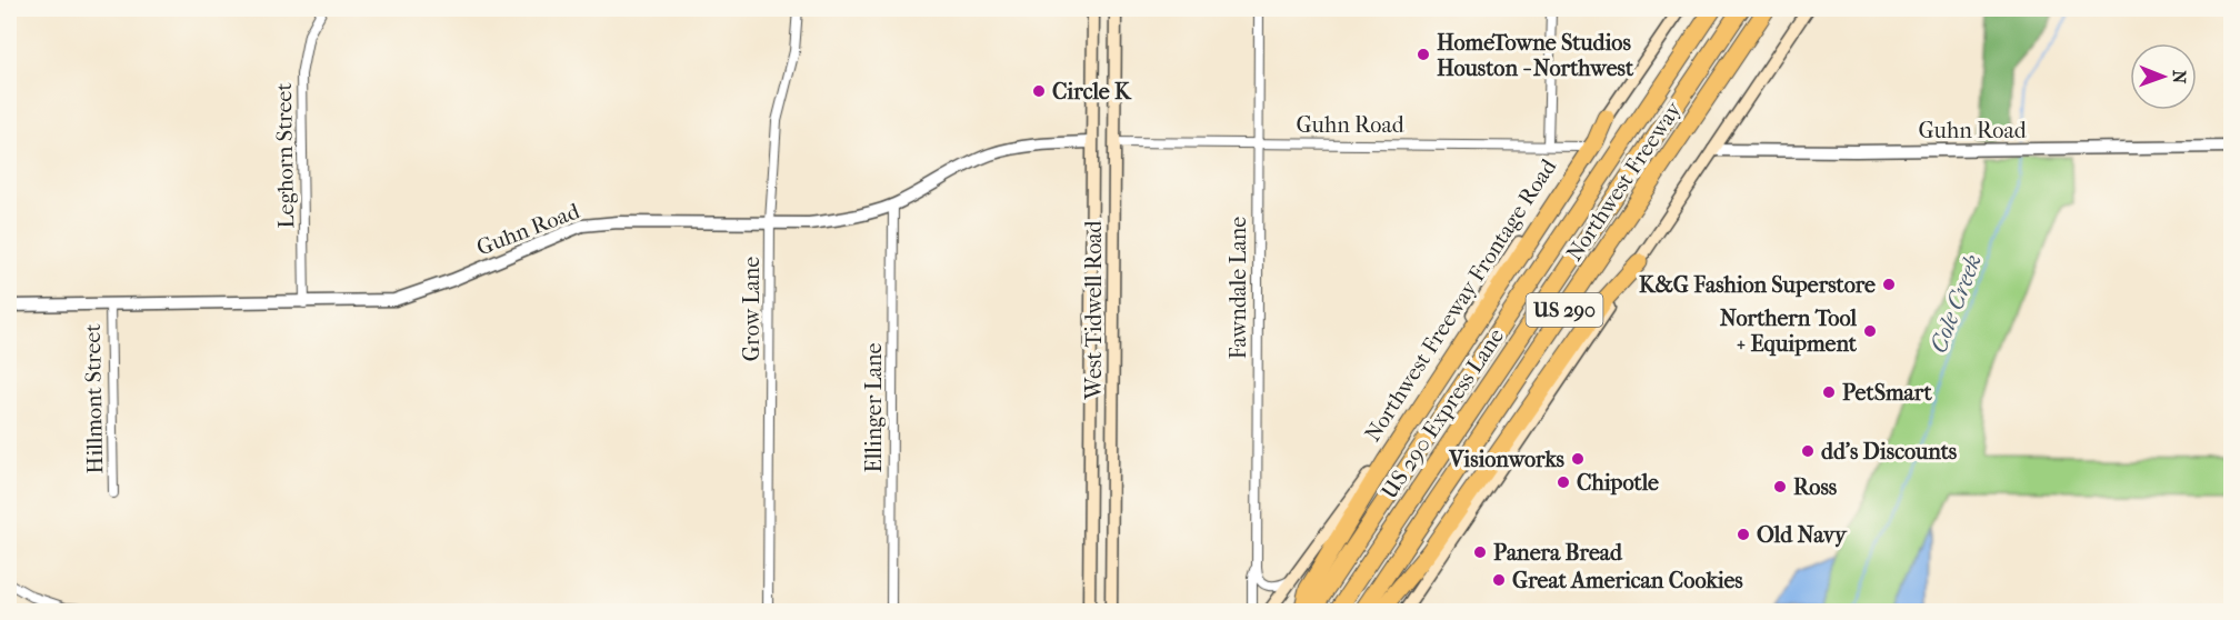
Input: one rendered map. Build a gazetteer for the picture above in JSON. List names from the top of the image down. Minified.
{"streets":{"highway":["Northwest Freeway","US 290","US 290 Express Lane"],"main road":["Northwest Freeway Frontage Road","West Tidwell Road"],"street":["Guhn Road","Leghorn Street","Fawndale Lane","Grow Lane","Hillmont Street","Ellinger Lane"]},"crossings":[["Guhn Road","Leghorn Street"],["Guhn Road","Fawndale Lane"],["Guhn Road","Northwest Freeway Frontage Road"],["Guhn Road","Grow Lane"],["Guhn Road","West Tidwell Road"],["Guhn Road","Hillmont Street"],["Guhn Road","Ellinger Lane"]],"water":["Cole Creek"],"places":["HomeTowne Studios Houston - Northwest","Circle K","K&G Fashion Superstore","Northern Tool + Equipment","PetSmart","dd's Discounts","Visionworks","Chipotle","Ross","Old Navy","Panera Bread","Great American Cookies"],"north":"right"}
